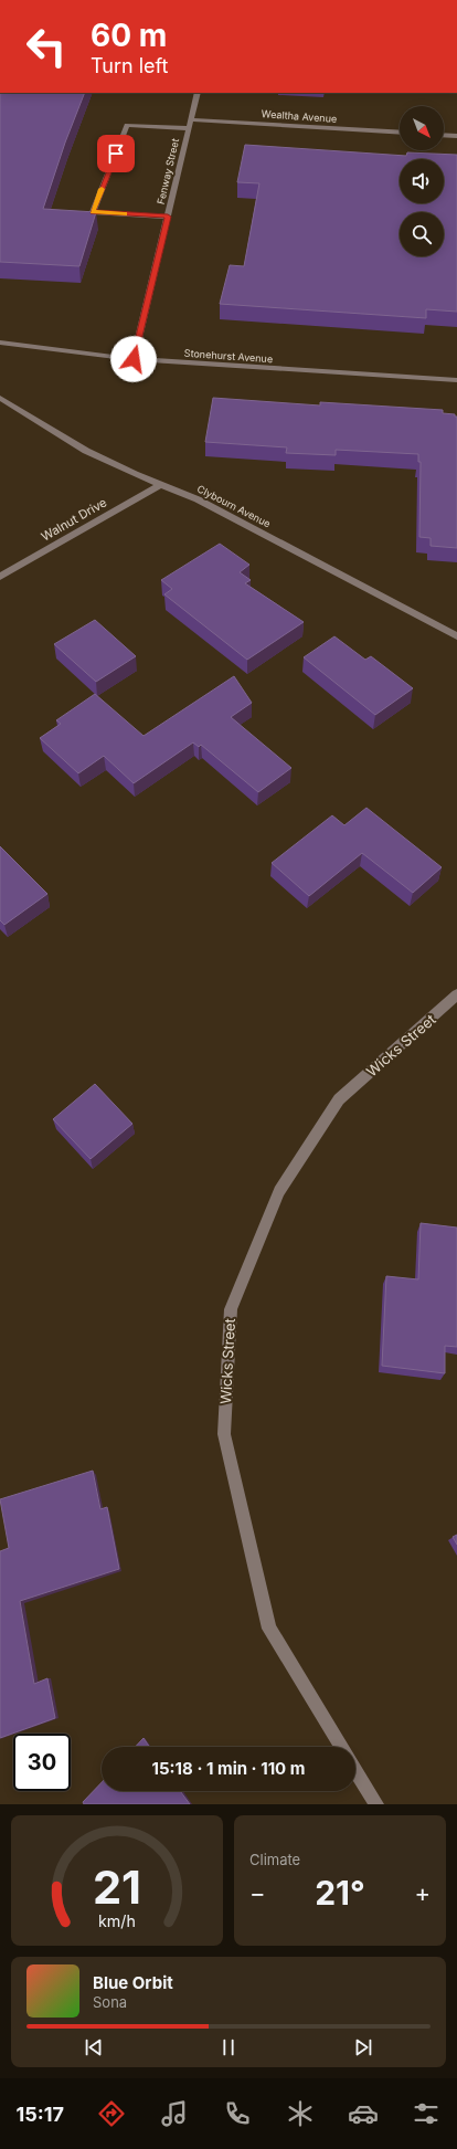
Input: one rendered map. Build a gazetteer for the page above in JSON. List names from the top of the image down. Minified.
{"streets":{"street":["Wealtha Avenue","Fenway Street","Stonehurst Avenue","Clybourn Avenue","Walnut Drive","Wicks Street"]},"crossings":[["Wealtha Avenue","Fenway Street"],["Fenway Street","Stonehurst Avenue"],["Clybourn Avenue","Walnut Drive"]],"north":"bottom right","page":{"turn":["60 m","Turn left"],"limit":"30","trip":"15:18 · 1 min · 110 m","tile":"Climate","heat":["−","21°","+"],"song":["Blue Orbit","Sona"],"tabs":"15:17","gauge":["21","km/h"]}}
